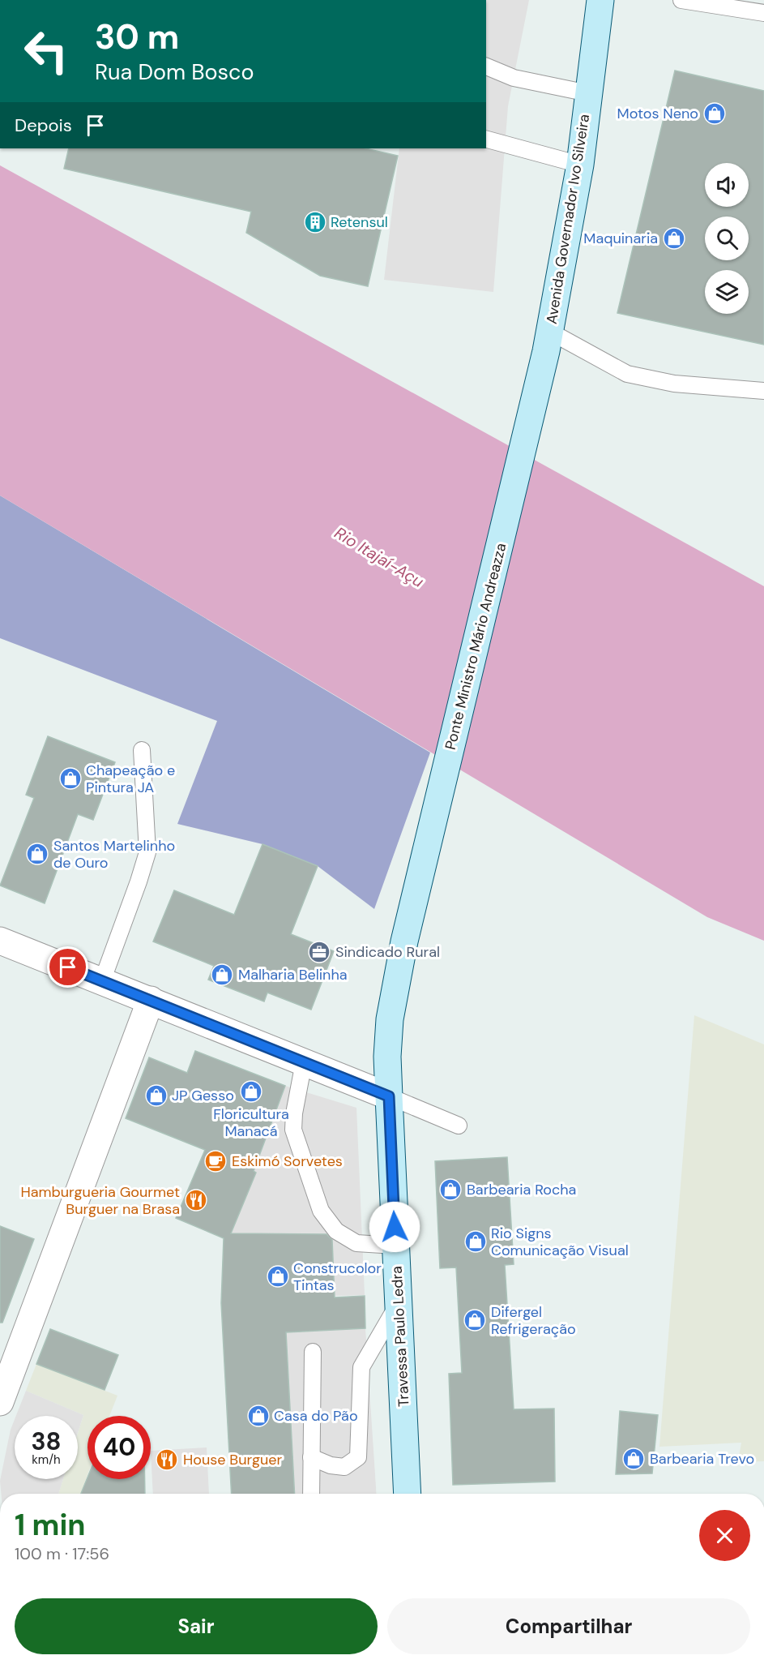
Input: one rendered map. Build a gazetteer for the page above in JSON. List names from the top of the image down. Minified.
{"streets":{"street":["Avenida Governador Ivo Silveira","Ponte Ministro Mário Andreazza","Travessa Paulo Ledra"]},"crossings":[["Avenida Governador Ivo Silveira","Ponte Ministro Mário Andreazza"],["Ponte Ministro Mário Andreazza","Travessa Paulo Ledra"]],"water":["Rio Itajaí-Açu"],"places":{"shop":["Motos Neno","Maquinaria","Chapeação e Pintura JA","Santos Martelinho de Ouro","Malharia Belinha","Floricultura Manacá","JP Gesso","Barbearia Rocha","Rio Signs Comunicação Visual","Construcolor Tintas","Difergel Refrigeração","Casa do Pão","Barbearia Trevo"],"building":["Retensul"],"office":["Sindicado Rural"],"cafe":["Eskimó Sorvetes"],"restaurant":["Hamburgueria Gourmet Burguer na Brasa","House Burguer"]},"page":{"turn":["30 m","Rua Dom Bosco"],"then":"Depois","speed":"38 km/h","limit":"40","heading":["1 min","100 m · 17:56"],"buttons":["Sair","Compartilhar"]}}
